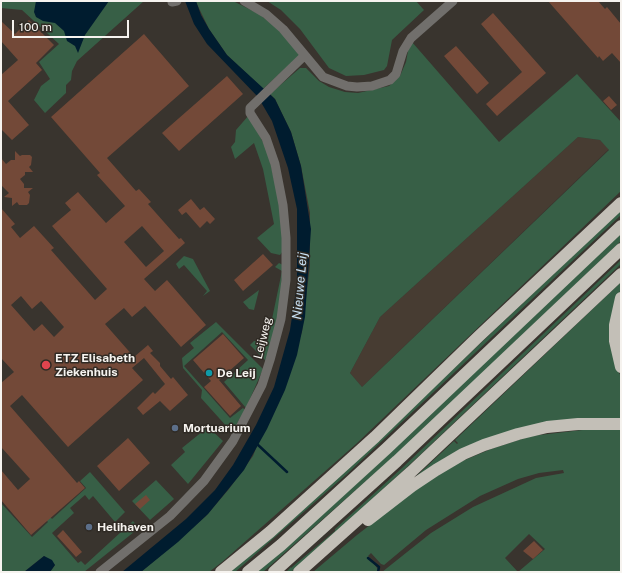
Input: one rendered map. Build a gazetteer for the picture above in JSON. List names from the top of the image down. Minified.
{"streets":{"street":["Leijweg"]},"water":["Nieuwe Leij"],"places":["ETZ Elisabeth Ziekenhuis","De Leij","Mortuarium","Helihaven"],"scale_bar":"100 m"}
